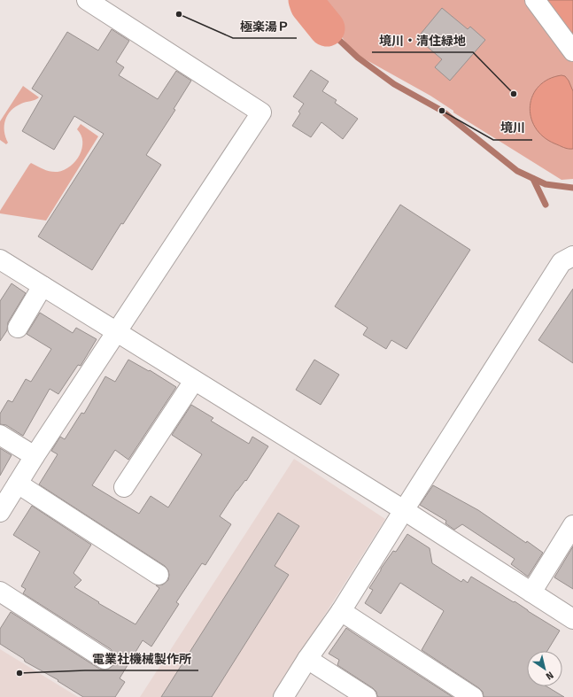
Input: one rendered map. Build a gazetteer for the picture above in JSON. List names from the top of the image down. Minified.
{"places":["極楽湯Ｐ","境川・清住緑地","境川","電業社機械製作所"],"north":"bottom right"}
